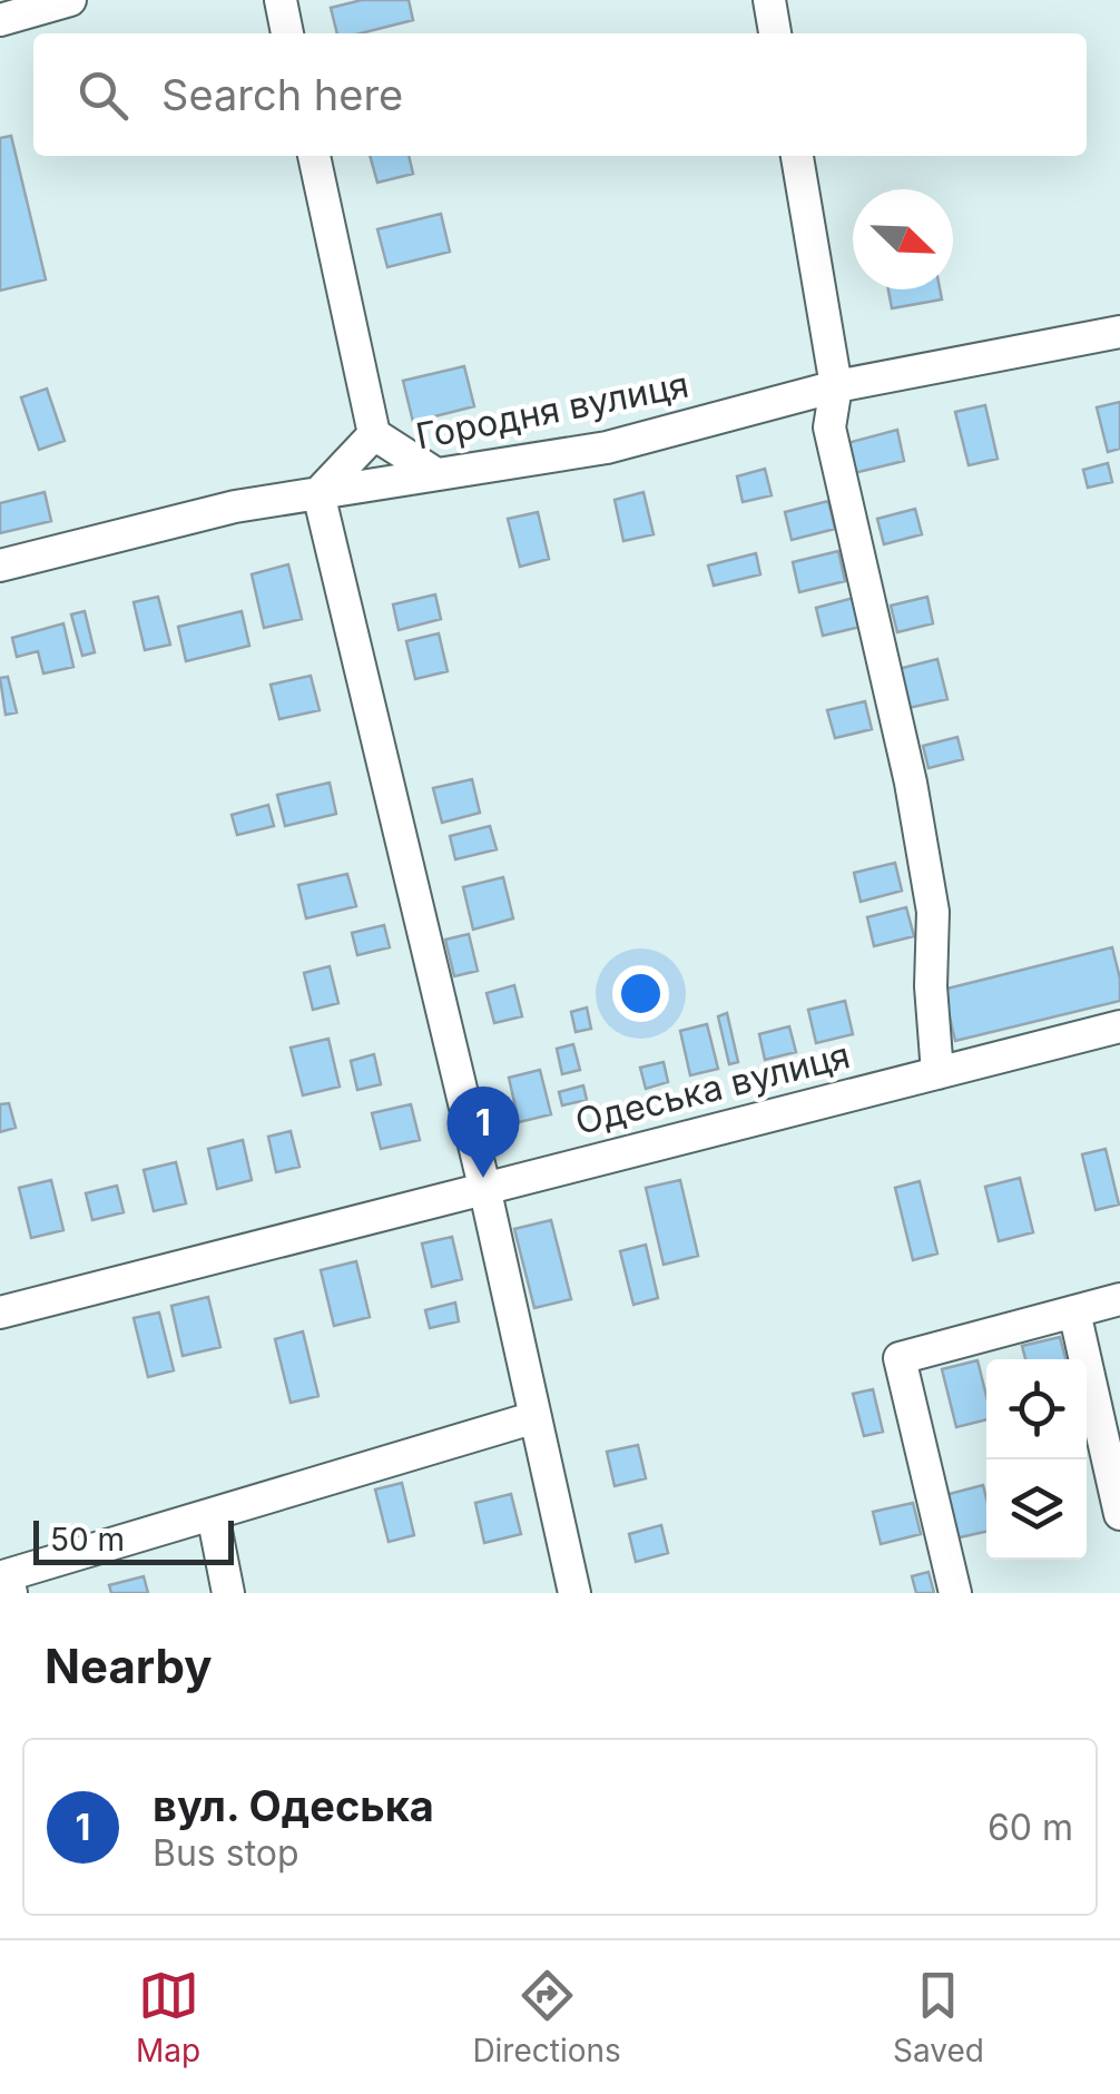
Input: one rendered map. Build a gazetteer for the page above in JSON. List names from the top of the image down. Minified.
{"streets":{"street":["Городня вулиця","Одеська вулиця"]},"scale_bar":"50 m","north":"bottom right","page":{"search":"Search here","pins":"1","scale":"50 m","heading":"Nearby","list":[{"mark":"1","name":"вул. Одеська","note":"Bus stop","value":"60 m"}],"nav":["Map","Directions","Saved"]}}
